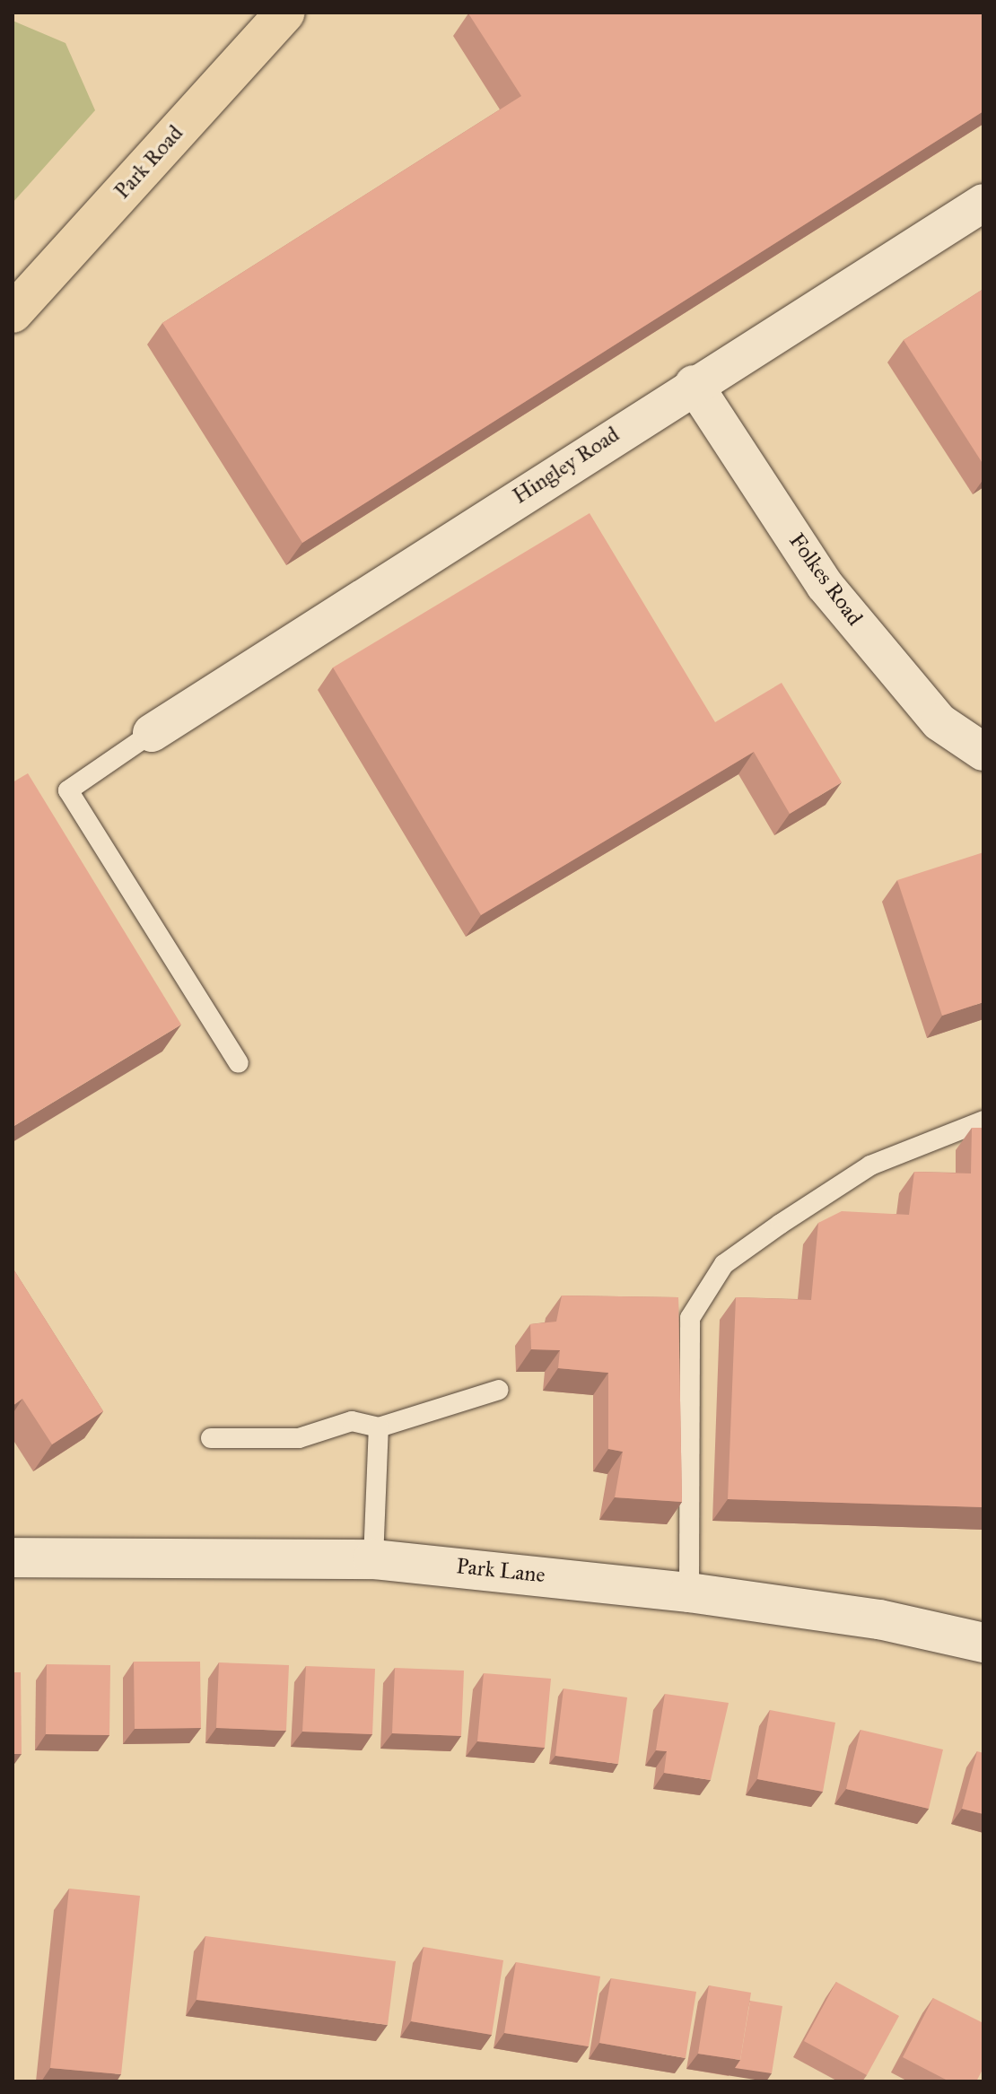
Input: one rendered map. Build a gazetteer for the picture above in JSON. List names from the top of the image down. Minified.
{"streets":{"highway":["Park Road"],"main road":["Park Lane"],"street":["Hingley Road","Folkes Road"]},"crossings":[["Hingley Road","Folkes Road"]]}
